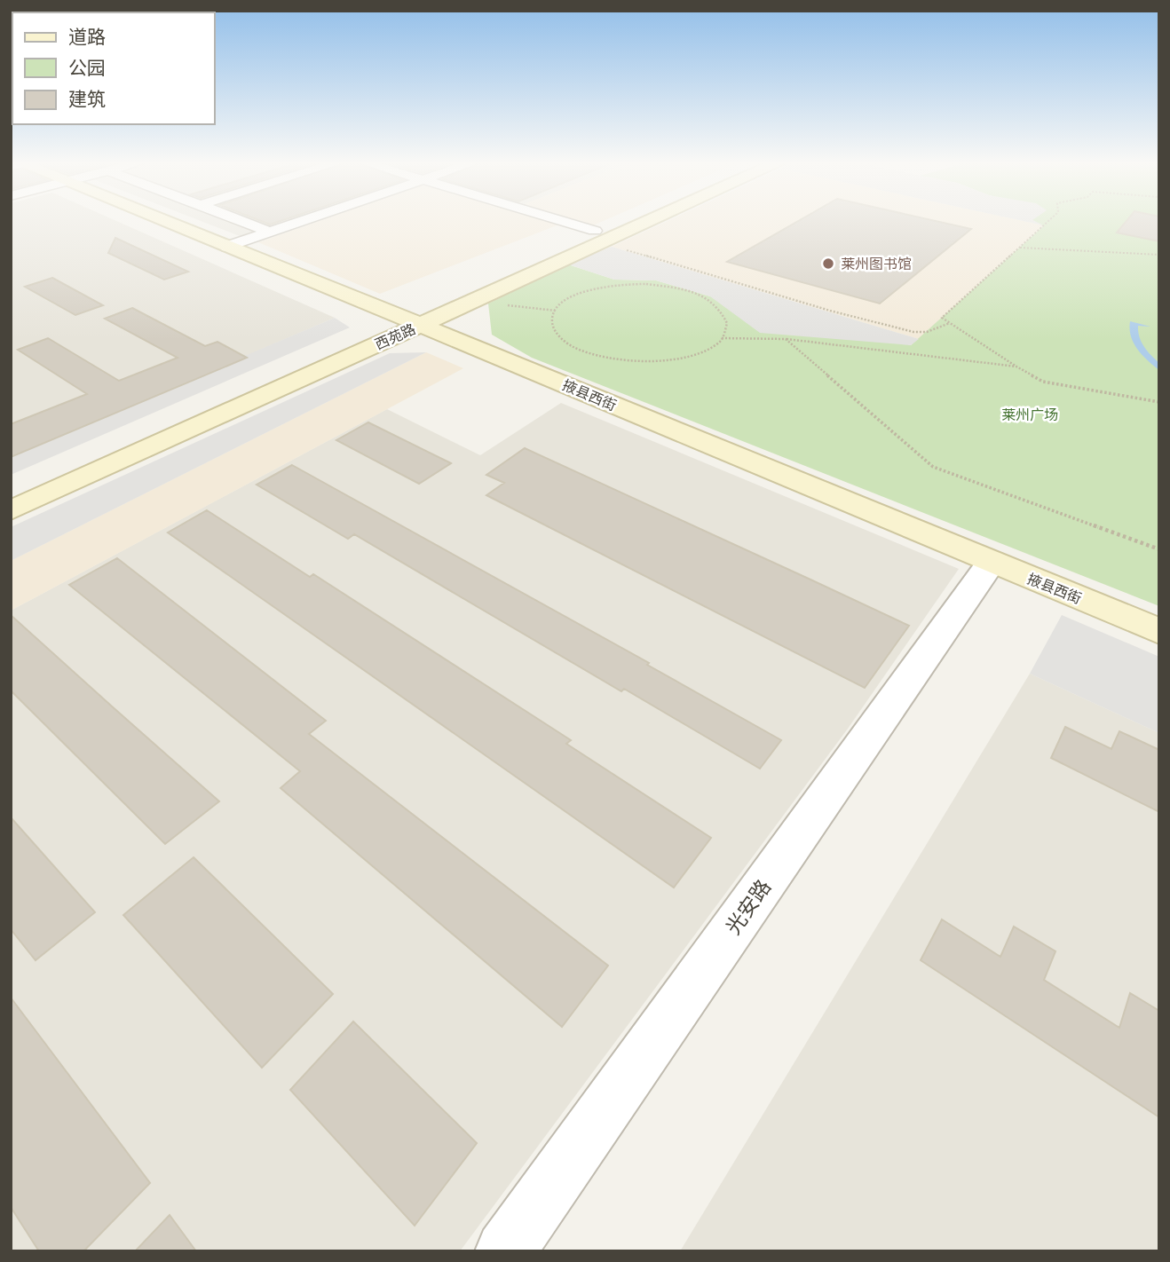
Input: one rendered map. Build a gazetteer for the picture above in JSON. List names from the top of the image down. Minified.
{"streets":{"main road":["西苑路","掖县西街"],"street":["光安路"]},"crossings":[["西苑路","掖县西街"],["掖县西街","光安路"]],"parks":["莱州广场"],"places":["莱州图书馆"],"legend":["道路","公园","建筑"]}
